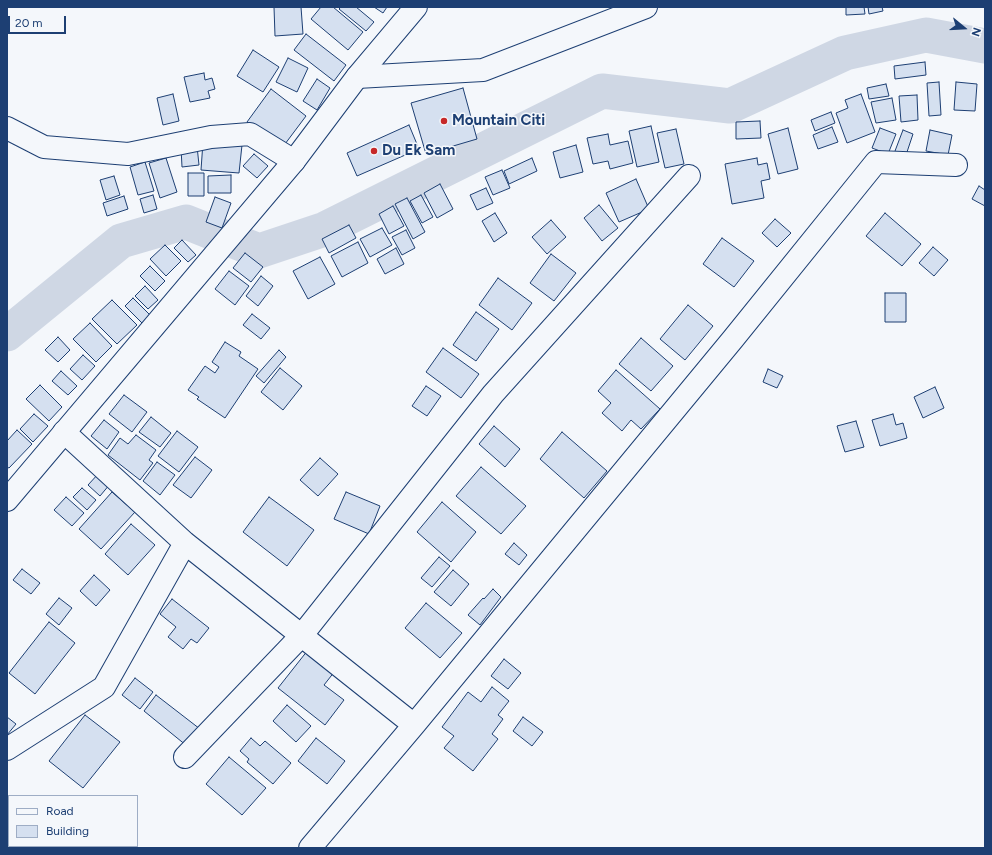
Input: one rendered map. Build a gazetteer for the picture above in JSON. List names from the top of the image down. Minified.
{"places":["Mountain Citi","Du Ek Sam"],"legend":["Road","Building"],"scale_bar":"20 m","north":"right"}
